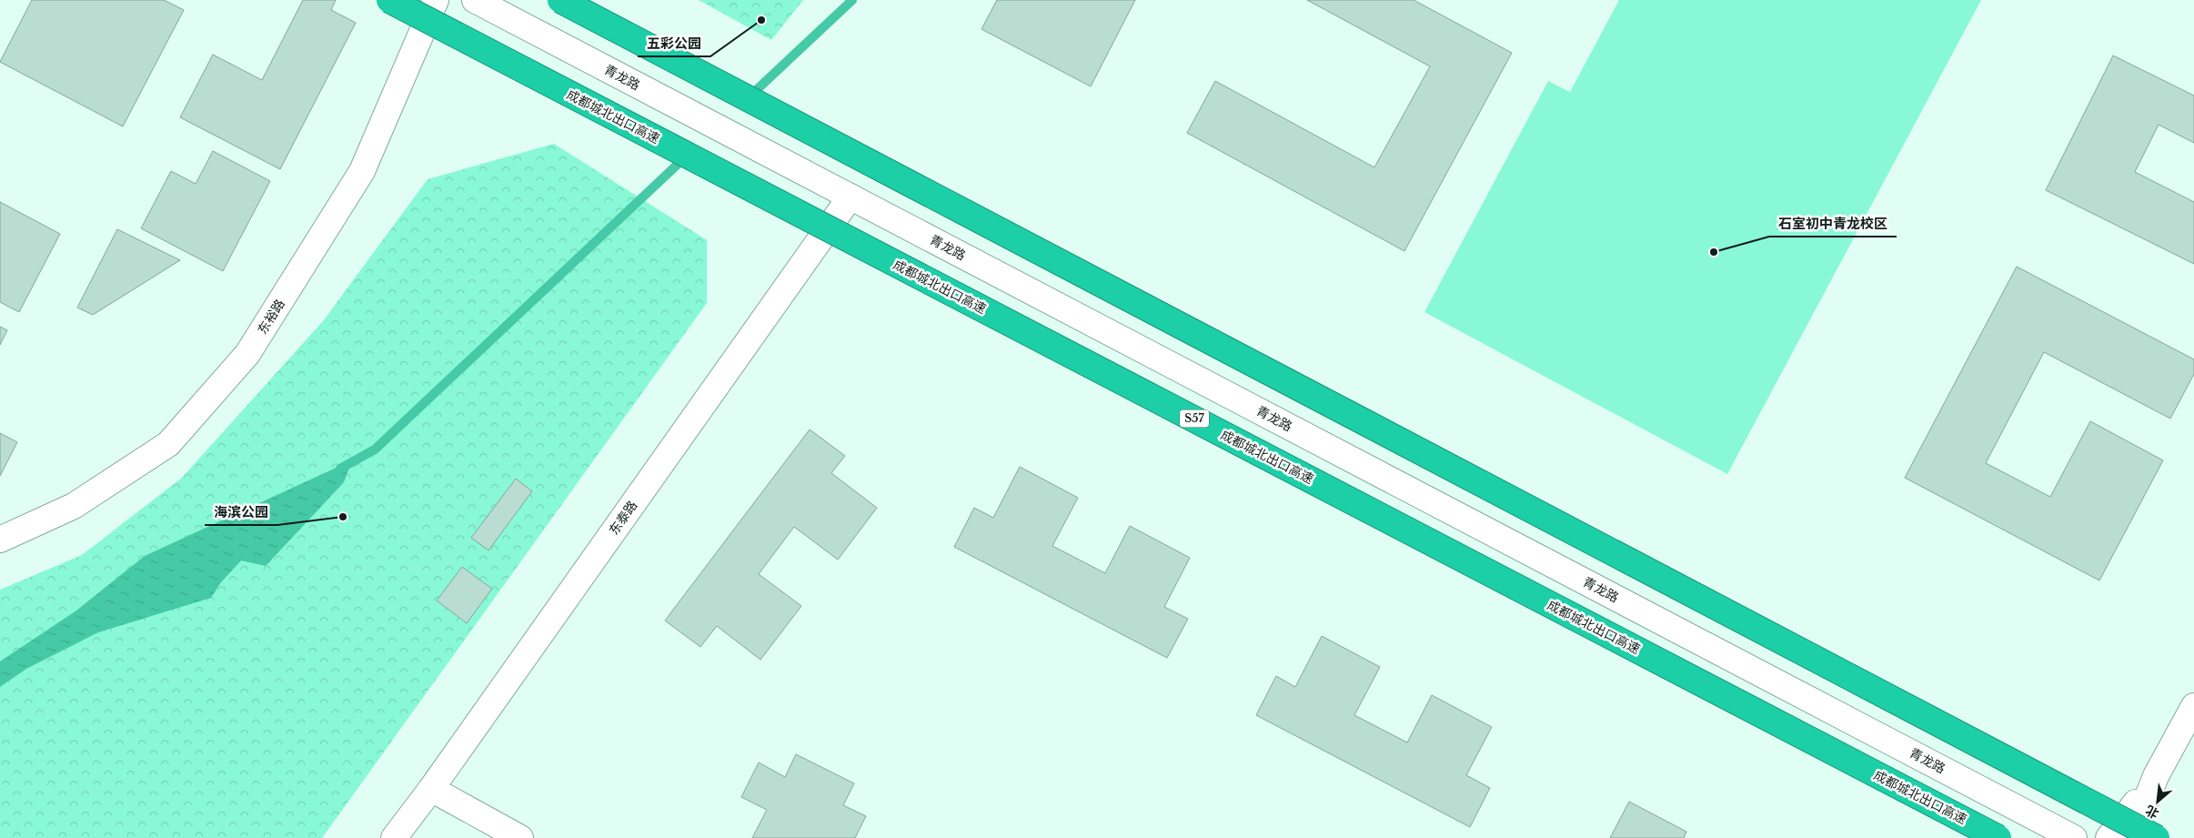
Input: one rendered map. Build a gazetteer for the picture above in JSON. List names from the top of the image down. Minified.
{"streets":{"highway":["成都城北出口高速","S57"],"street":["青龙路","东裕路","东泰路"]},"crossings":[["青龙路","东泰路"]],"places":["五彩公园","石室初中青龙校区","海滨公园"],"north":"bottom left"}
